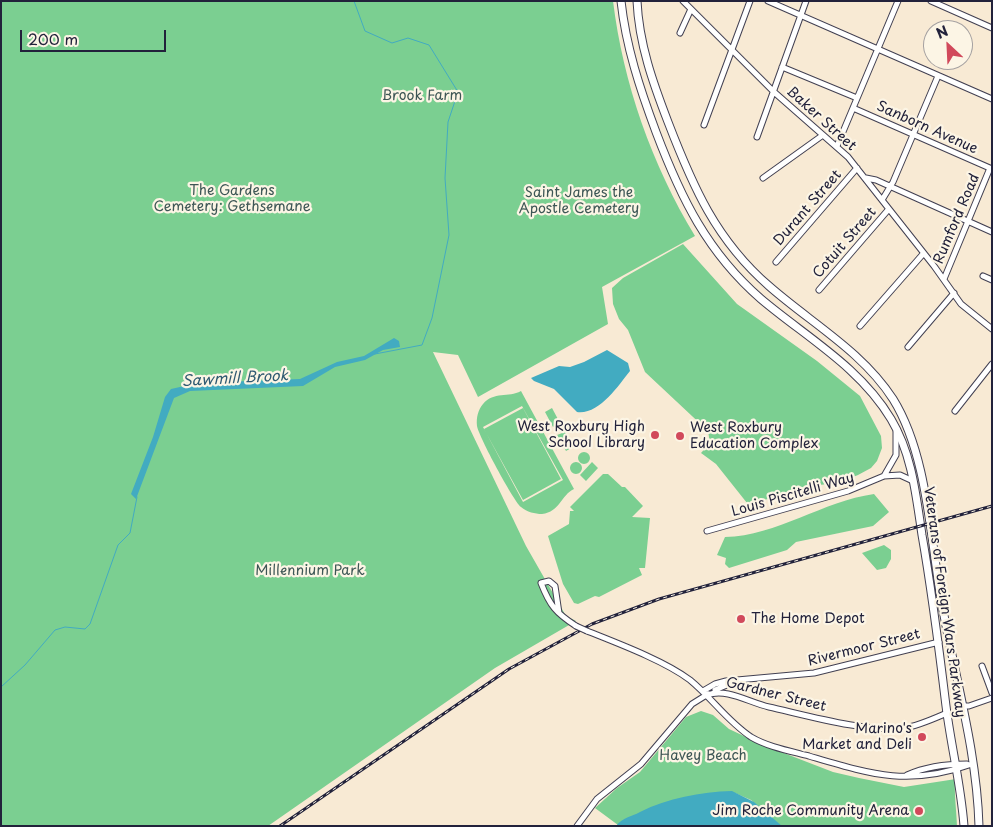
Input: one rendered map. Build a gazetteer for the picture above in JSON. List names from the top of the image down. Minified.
{"streets":{"highway":["Veterans of Foreign Wars Parkway"],"street":["Baker Street","Sanborn Avenue","Durant Street","Rumford Road","Cotuit Street","Louis Piscitelli Way","Rivermoor Street","Gardner Street"]},"crossings":[["Baker Street","Durant Street"],["Baker Street","Rumford Road"],["Baker Street","Cotuit Street"],["Sanborn Avenue","Rumford Road"],["Veterans of Foreign Wars Parkway","Rivermoor Street"],["Veterans of Foreign Wars Parkway","Gardner Street"],["Rivermoor Street","Gardner Street"]],"water":["Sawmill Brook"],"parks":["Brook Farm","The Gardens Cemetery: Gethsemane","Saint James the Apostle Cemetery","Millennium Park","Havey Beach"],"places":["West Roxbury High School Library","West Roxbury Education Complex","The Home Depot","Marino's Market and Deli","Jim Roche Community Arena"],"scale_bar":"200 m","north":"top left"}
